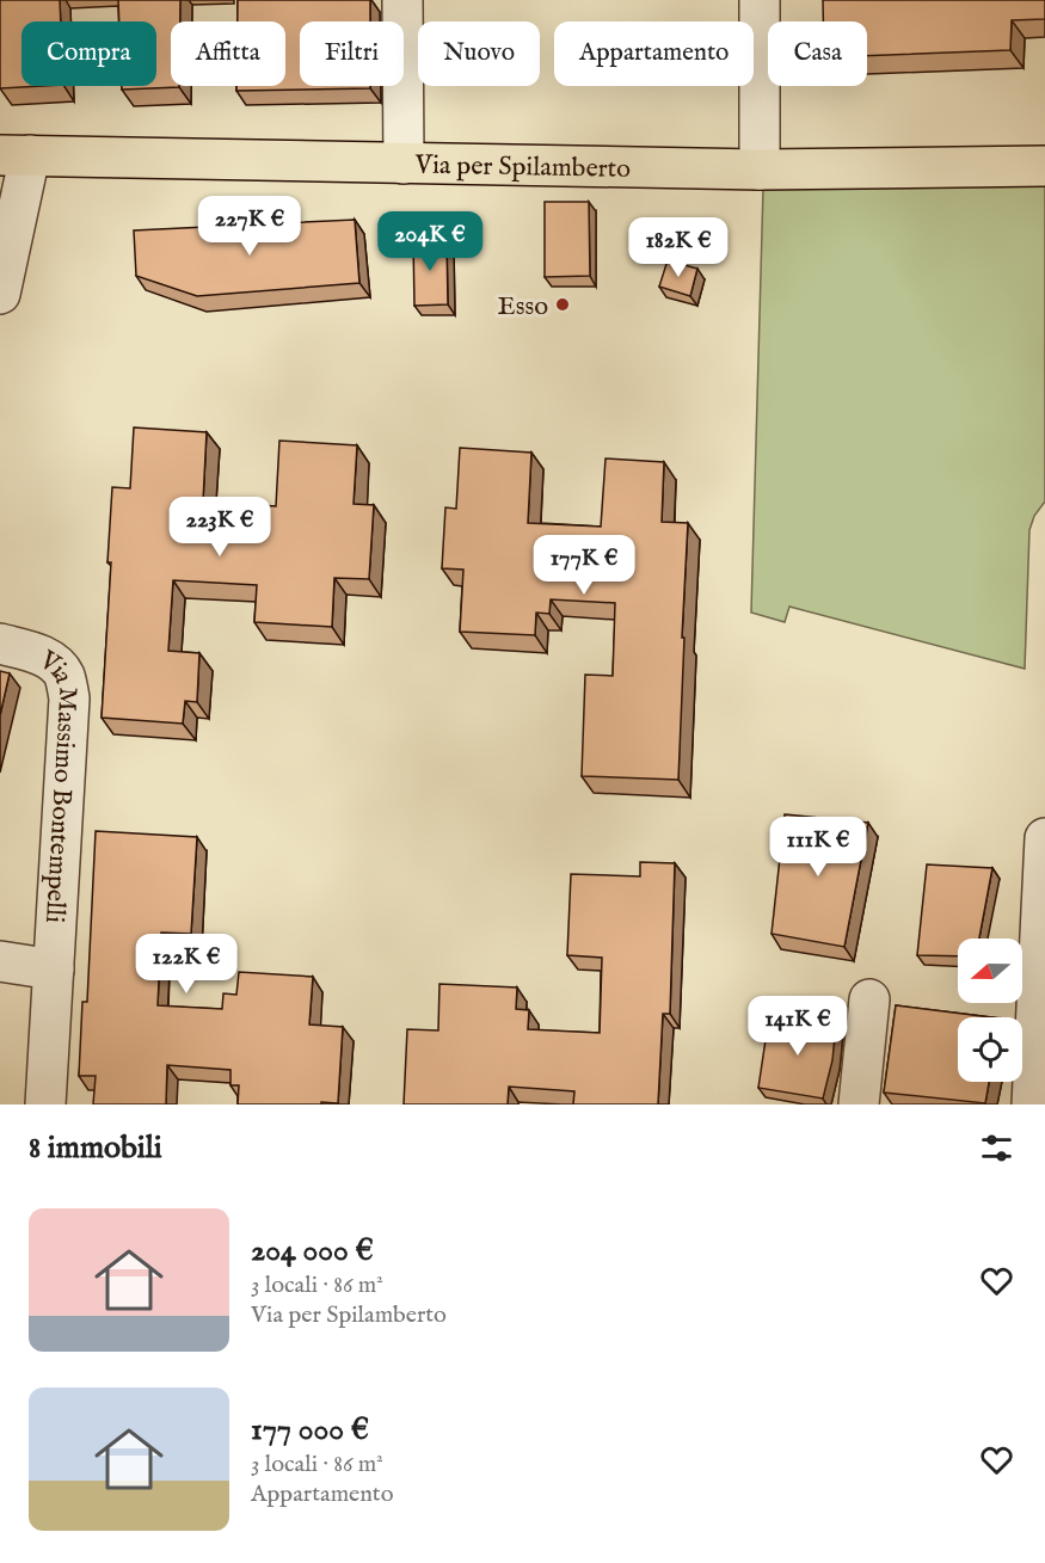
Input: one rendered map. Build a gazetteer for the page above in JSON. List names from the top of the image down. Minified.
{"streets":{"main road":["Via per Spilamberto"],"street":["Via Massimo Bontempelli"]},"places":["Esso"],"north":"left","page":{"chip":["Compra","Affitta","Filtri","Nuovo","Appartamento","Casa"],"price":["227K €","204K €","182K €","223K €","177K €","111K €","122K €","141K €"],"heading":"8 immobili","list":[{"name":"204 000 €","note":"3 locali · 86 m² · Via per Spilamberto"},{"name":"177 000 €","note":"3 locali · 86 m² · Appartamento"}]}}
